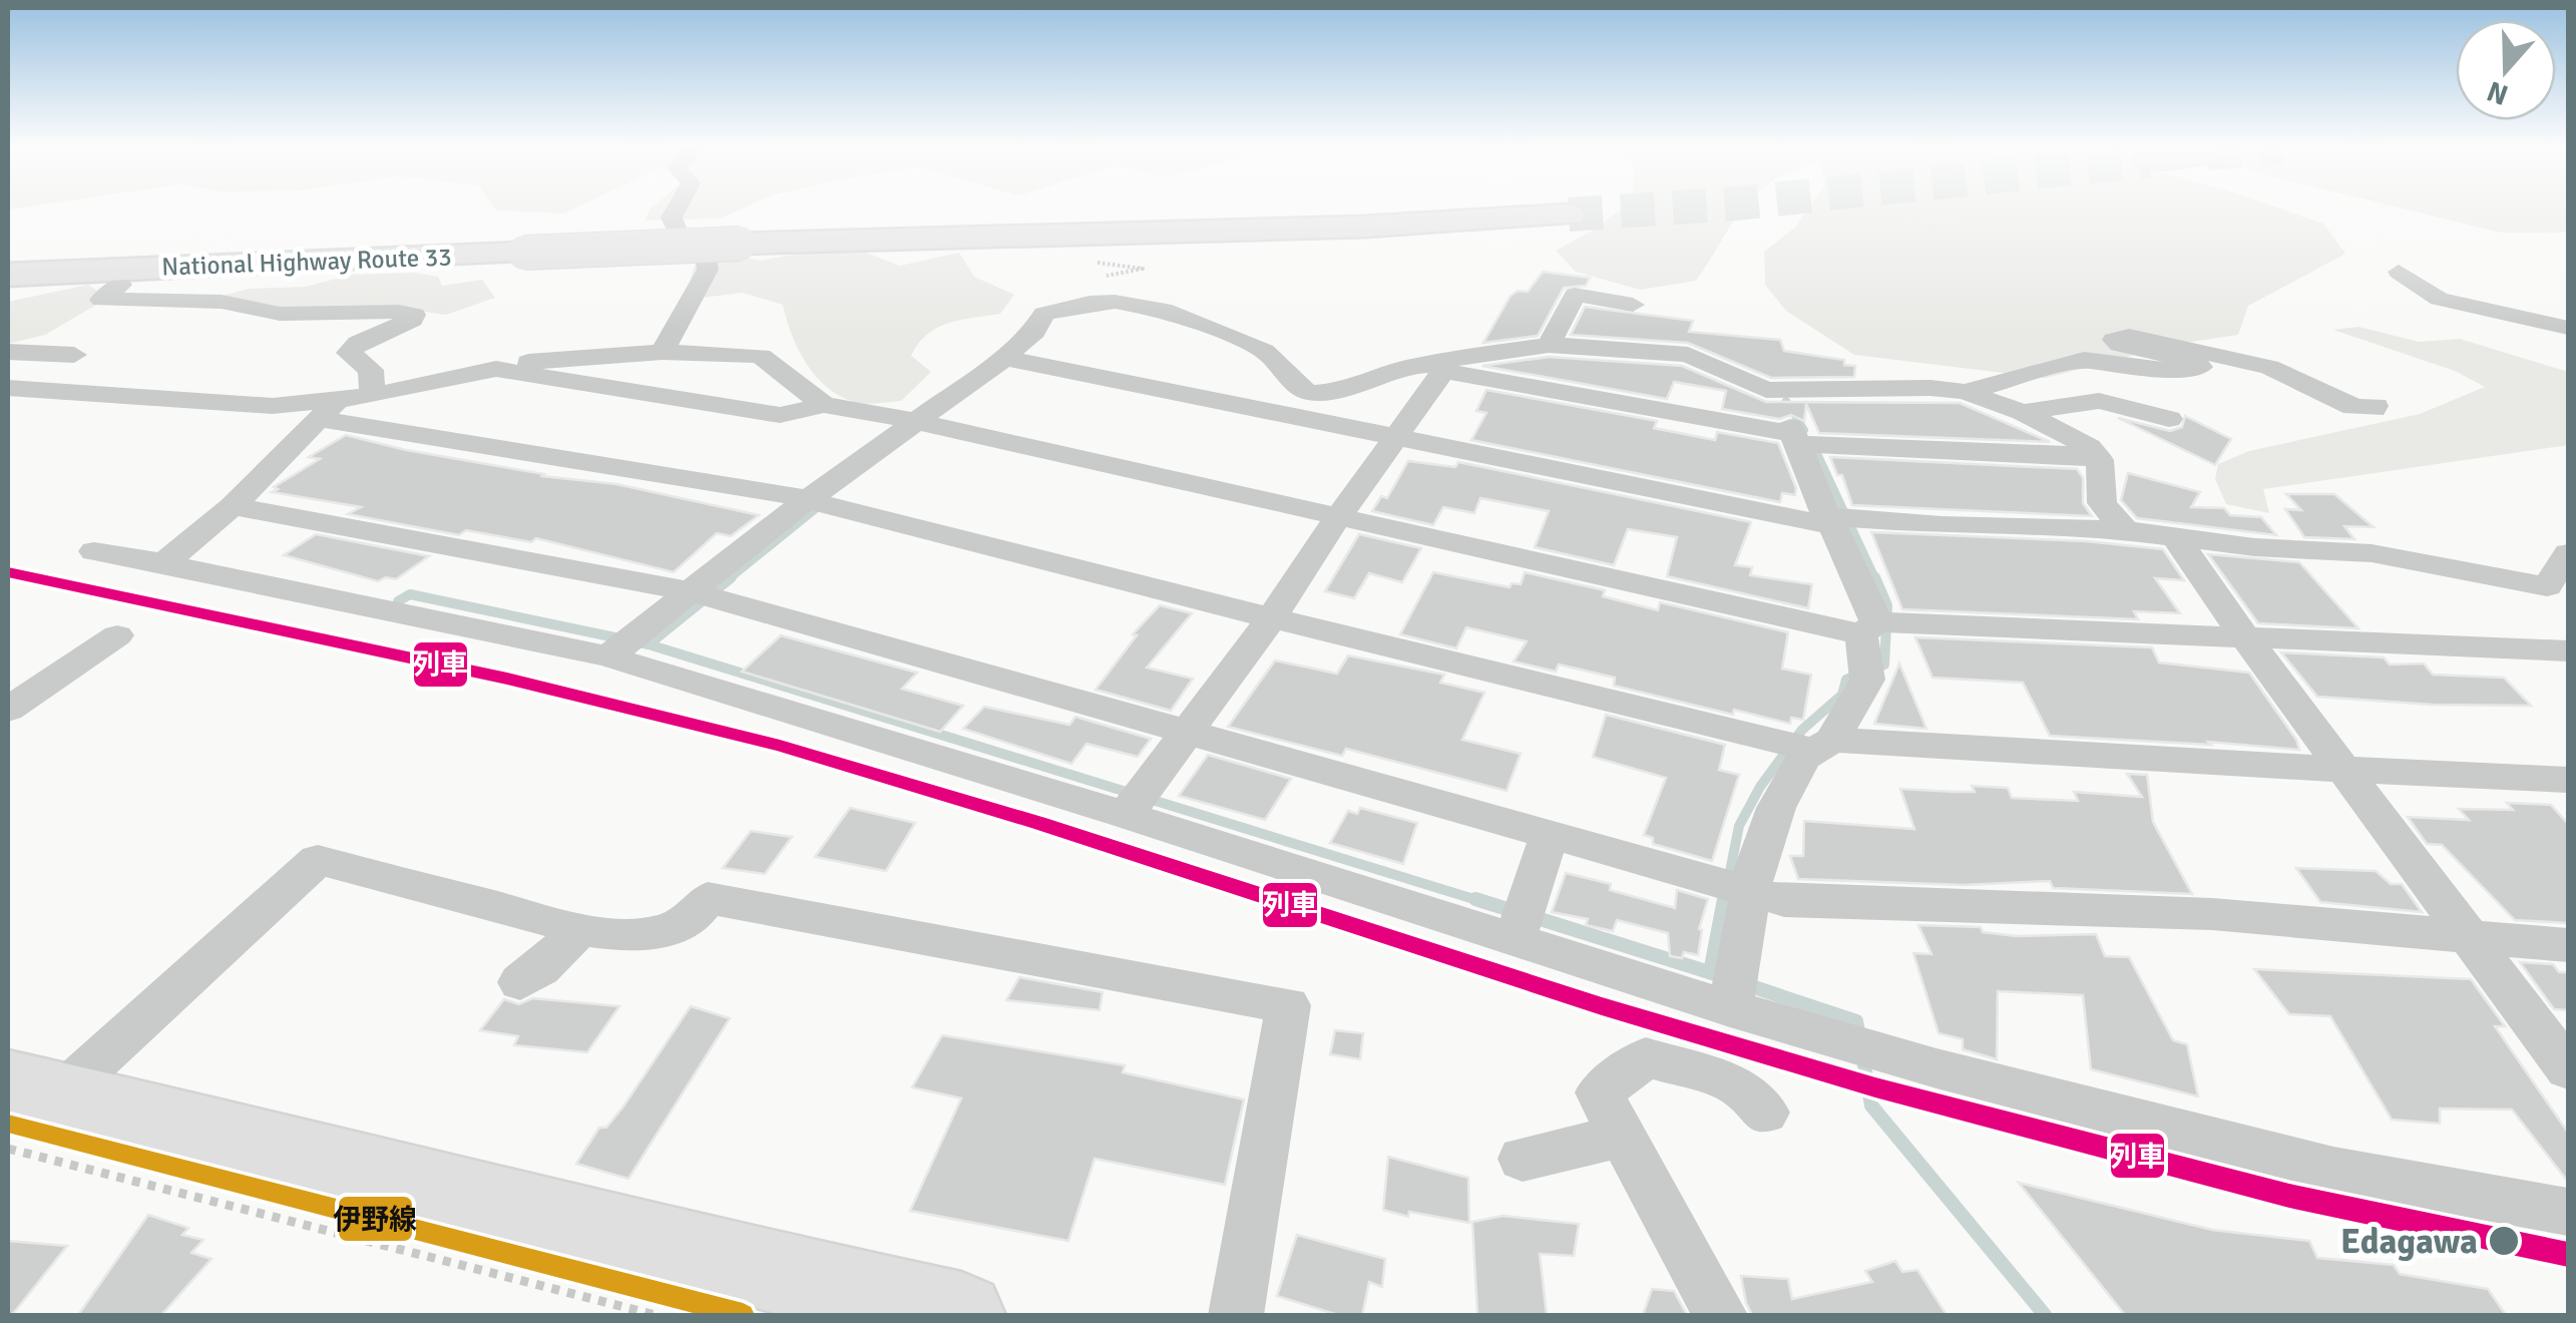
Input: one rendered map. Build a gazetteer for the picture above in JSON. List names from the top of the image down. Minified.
{"streets":{"highway":["National Highway Route 33"]},"places":["Edagawa"],"lines":["transit line 列車","transit line 伊野線"],"north":"bottom"}
